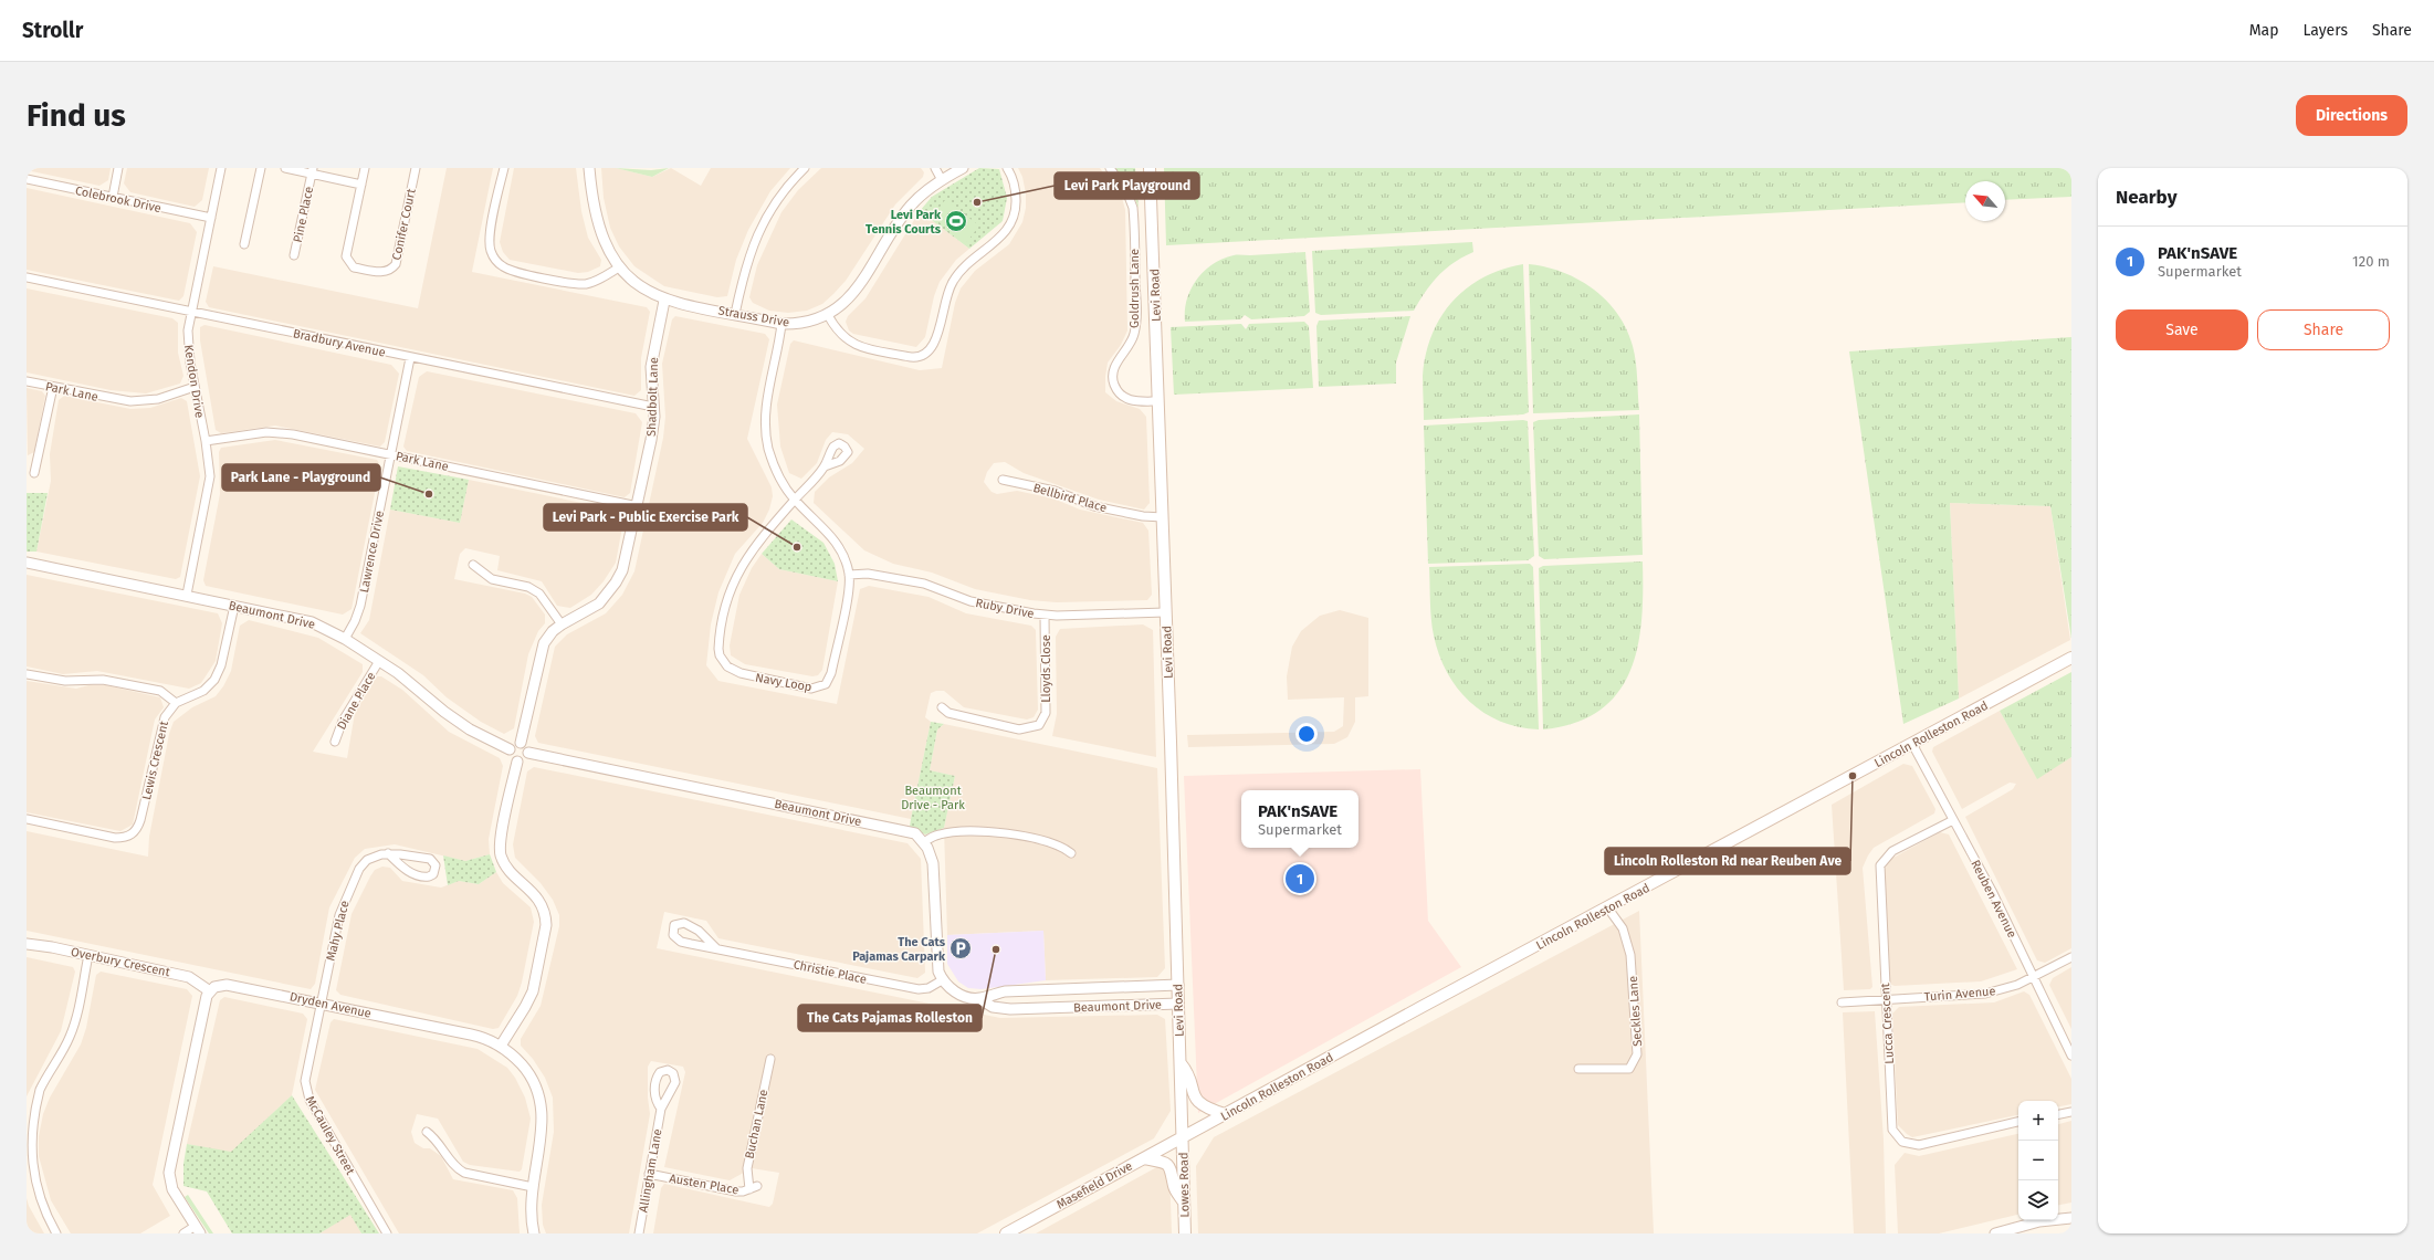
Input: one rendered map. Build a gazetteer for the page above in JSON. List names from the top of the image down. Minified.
{"streets":{"main road":["Levi Road","Lincoln Rolleston Road","Masefield Drive","Lowes Road"],"street":["Colebrook Drive","Pine Place","Conifer Court","Goldrush Lane","Strauss Drive","Bradbury Avenue","Kendon Drive","Park Lane","Shadbolt Lane","Bellbird Place","Lawrence Drive","Ruby Drive","Beaumont Drive","Lloyds Close","Navy Loop","Diane Place","Lewis Crescent","Reuben Avenue","Mahy Place","Overbury Crescent","Christie Place","Turin Avenue","Dryden Avenue","Seckles Lane","Lucca Crescent","Buchan Lane","McCauley Street","Allingham Lane","Austen Place"]},"crossings":[["Colebrook Drive","Kendon Drive"],["Goldrush Lane","Levi Road"],["Levi Road","Bellbird Place"],["Levi Road","Ruby Drive"],["Levi Road","Beaumont Drive"],["Levi Road","Lincoln Rolleston Road"],["Levi Road","Masefield Drive"],["Levi Road","Lowes Road"],["Strauss Drive","Shadbolt Lane"],["Strauss Drive","Navy Loop"],["Bradbury Avenue","Kendon Drive"],["Bradbury Avenue","Shadbolt Lane"],["Bradbury Avenue","Lawrence Drive"],["Kendon Drive","Park Lane"],["Kendon Drive","Beaumont Drive"],["Park Lane","Shadbolt Lane"],["Park Lane","Lawrence Drive"],["Shadbolt Lane","Beaumont Drive"],["Lawrence Drive","Beaumont Drive"],["Ruby Drive","Lloyds Close"],["Ruby Drive","Navy Loop"],["Beaumont Drive","Diane Place"],["Beaumont Drive","Christie Place"],["Lincoln Rolleston Road","Reuben Avenue"],["Lincoln Rolleston Road","Seckles Lane"],["Lincoln Rolleston Road","Masefield Drive"],["Lincoln Rolleston Road","Lowes Road"],["Reuben Avenue","Turin Avenue"],["Reuben Avenue","Lucca Crescent"],["Mahy Place","Dryden Avenue"],["Mahy Place","McCauley Street"],["Overbury Crescent","Dryden Avenue"],["Turin Avenue","Lucca Crescent"],["Dryden Avenue","McCauley Street"],["Buchan Lane","Austen Place"],["Allingham Lane","Austen Place"],["Masefield Drive","Lowes Road"]],"parks":["Beaumont Drive - Park"],"places":{"other":["Levi Park Playground","Park Lane - Playground","Levi Park - Public Exercise Park","Lincoln Rolleston Rd near Reuben Ave","The Cats Pajamas Rolleston"],"sports":["Levi Park Tennis Courts"],"parking":["The Cats Pajamas Carpark"]},"north":"top left","page":{"header":"Strollr","nav":["Map","Layers","Share"],"buttons":["Directions",["Save","Share"]],"title":"Find us","heading":"Nearby","list":[{"mark":"1","name":"PAK'nSAVE","note":"Supermarket","value":"120 m"}],"popup":["PAK'nSAVE","Supermarket"],"pins":"1","map_buttons":["+","−"]}}
